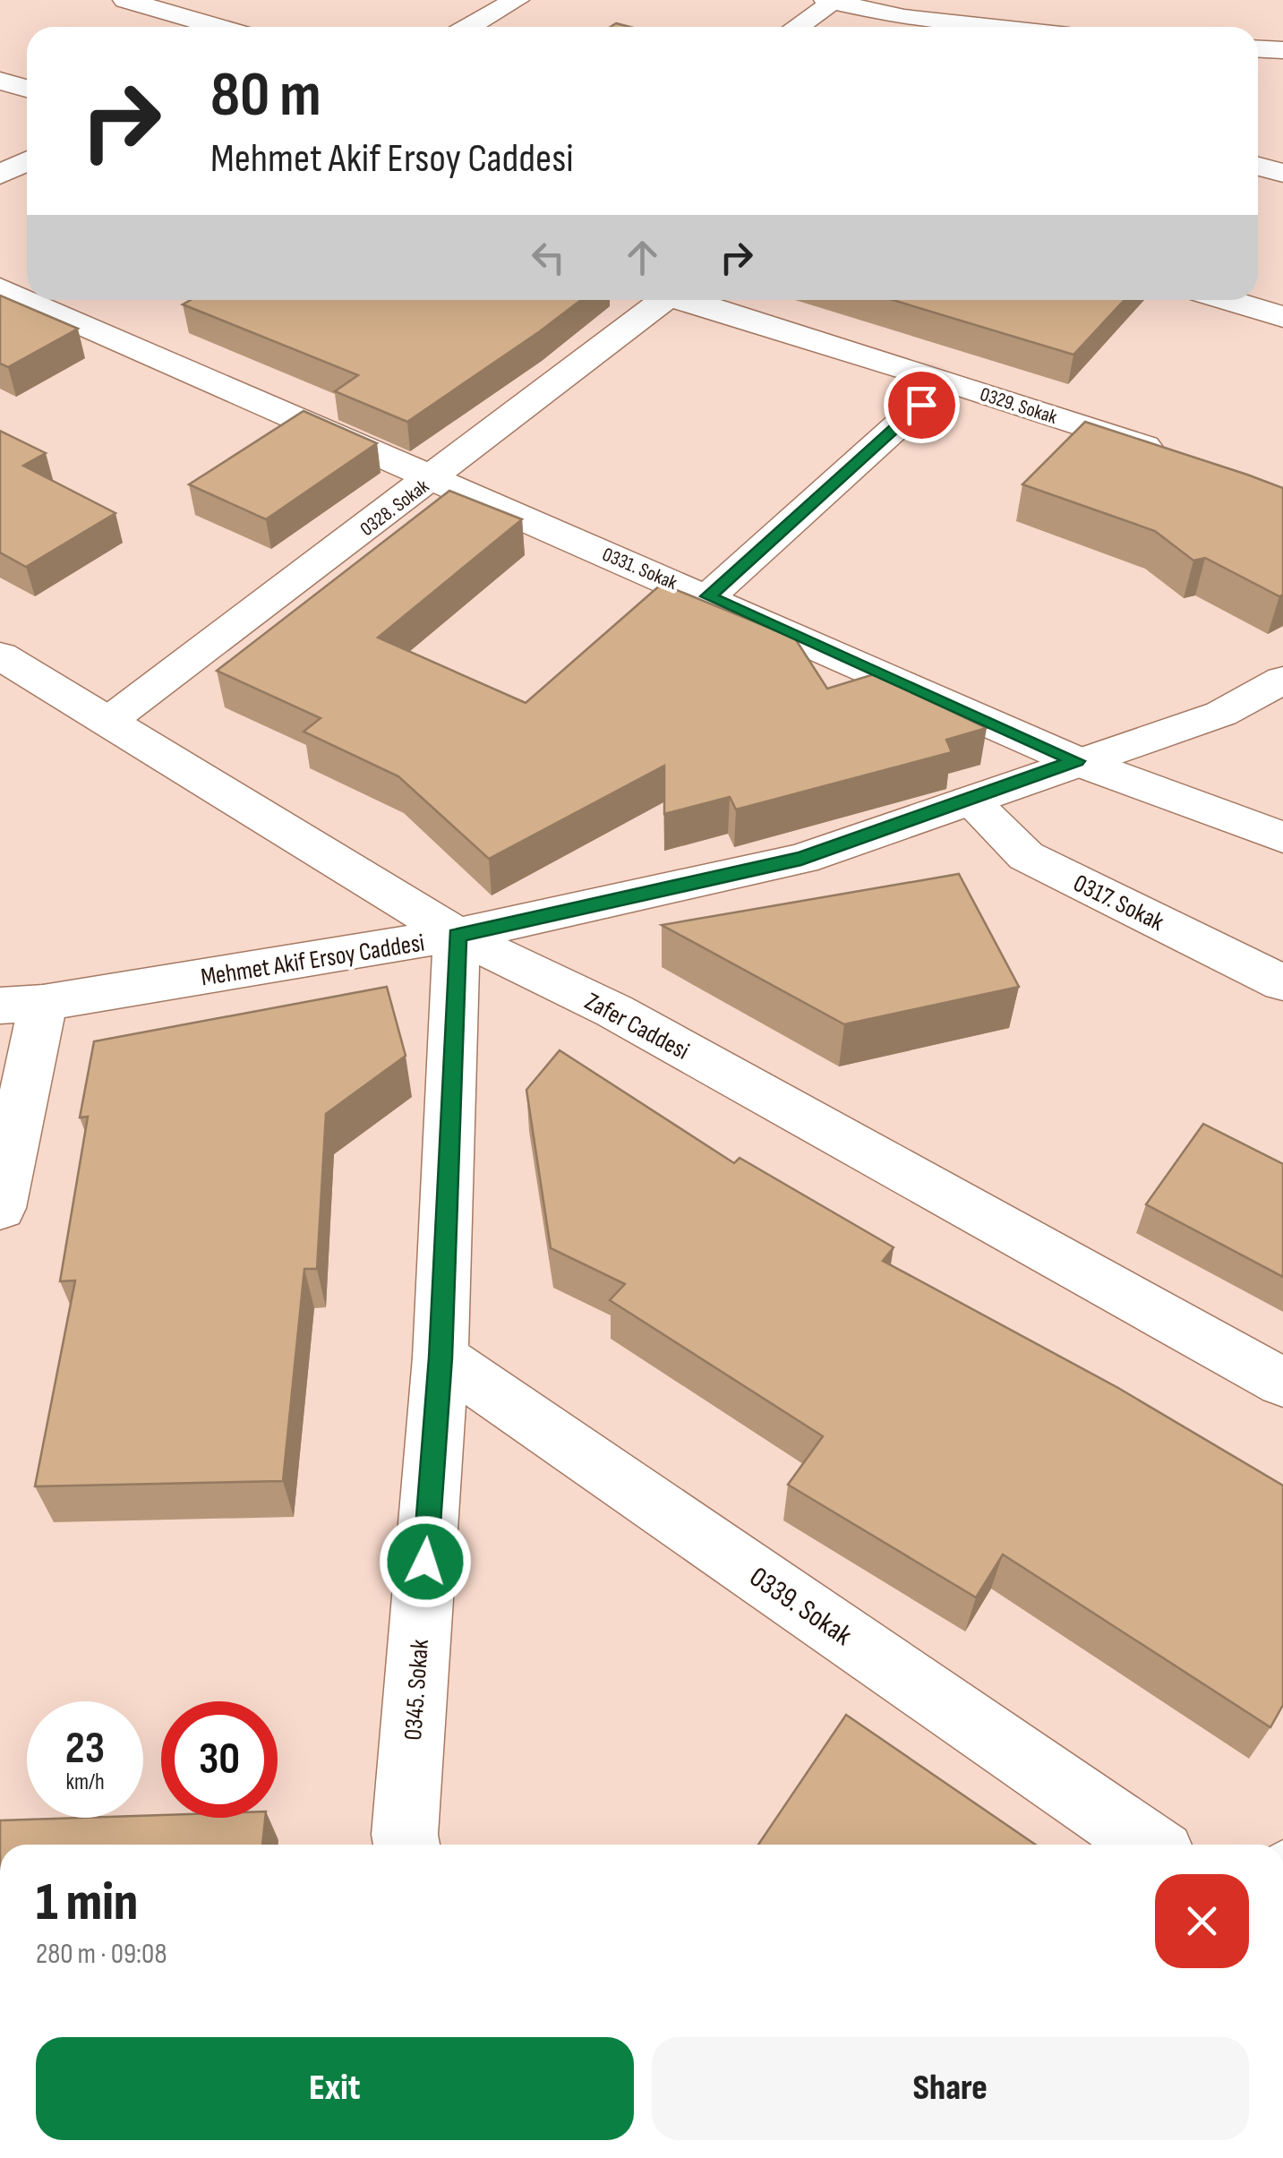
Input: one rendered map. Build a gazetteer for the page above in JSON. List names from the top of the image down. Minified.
{"streets":{"street":["0329. Sokak","0328. Sokak","0331. Sokak","0317. Sokak","Mehmet Akif Ersoy Caddesi","Zafer Caddesi","0339. Sokak","0345. Sokak"]},"crossings":[["0328. Sokak","0331. Sokak"],["0328. Sokak","Zafer Caddesi"],["0331. Sokak","Mehmet Akif Ersoy Caddesi"],["0317. Sokak","Mehmet Akif Ersoy Caddesi"],["Mehmet Akif Ersoy Caddesi","Zafer Caddesi"],["Mehmet Akif Ersoy Caddesi","0345. Sokak"],["Zafer Caddesi","0345. Sokak"],["0339. Sokak","0345. Sokak"]],"page":{"turn":["80 m","Mehmet Akif Ersoy Caddesi"],"speed":"23 km/h","limit":"30","heading":["1 min","280 m · 09:08"],"buttons":["Exit","Share"]}}
